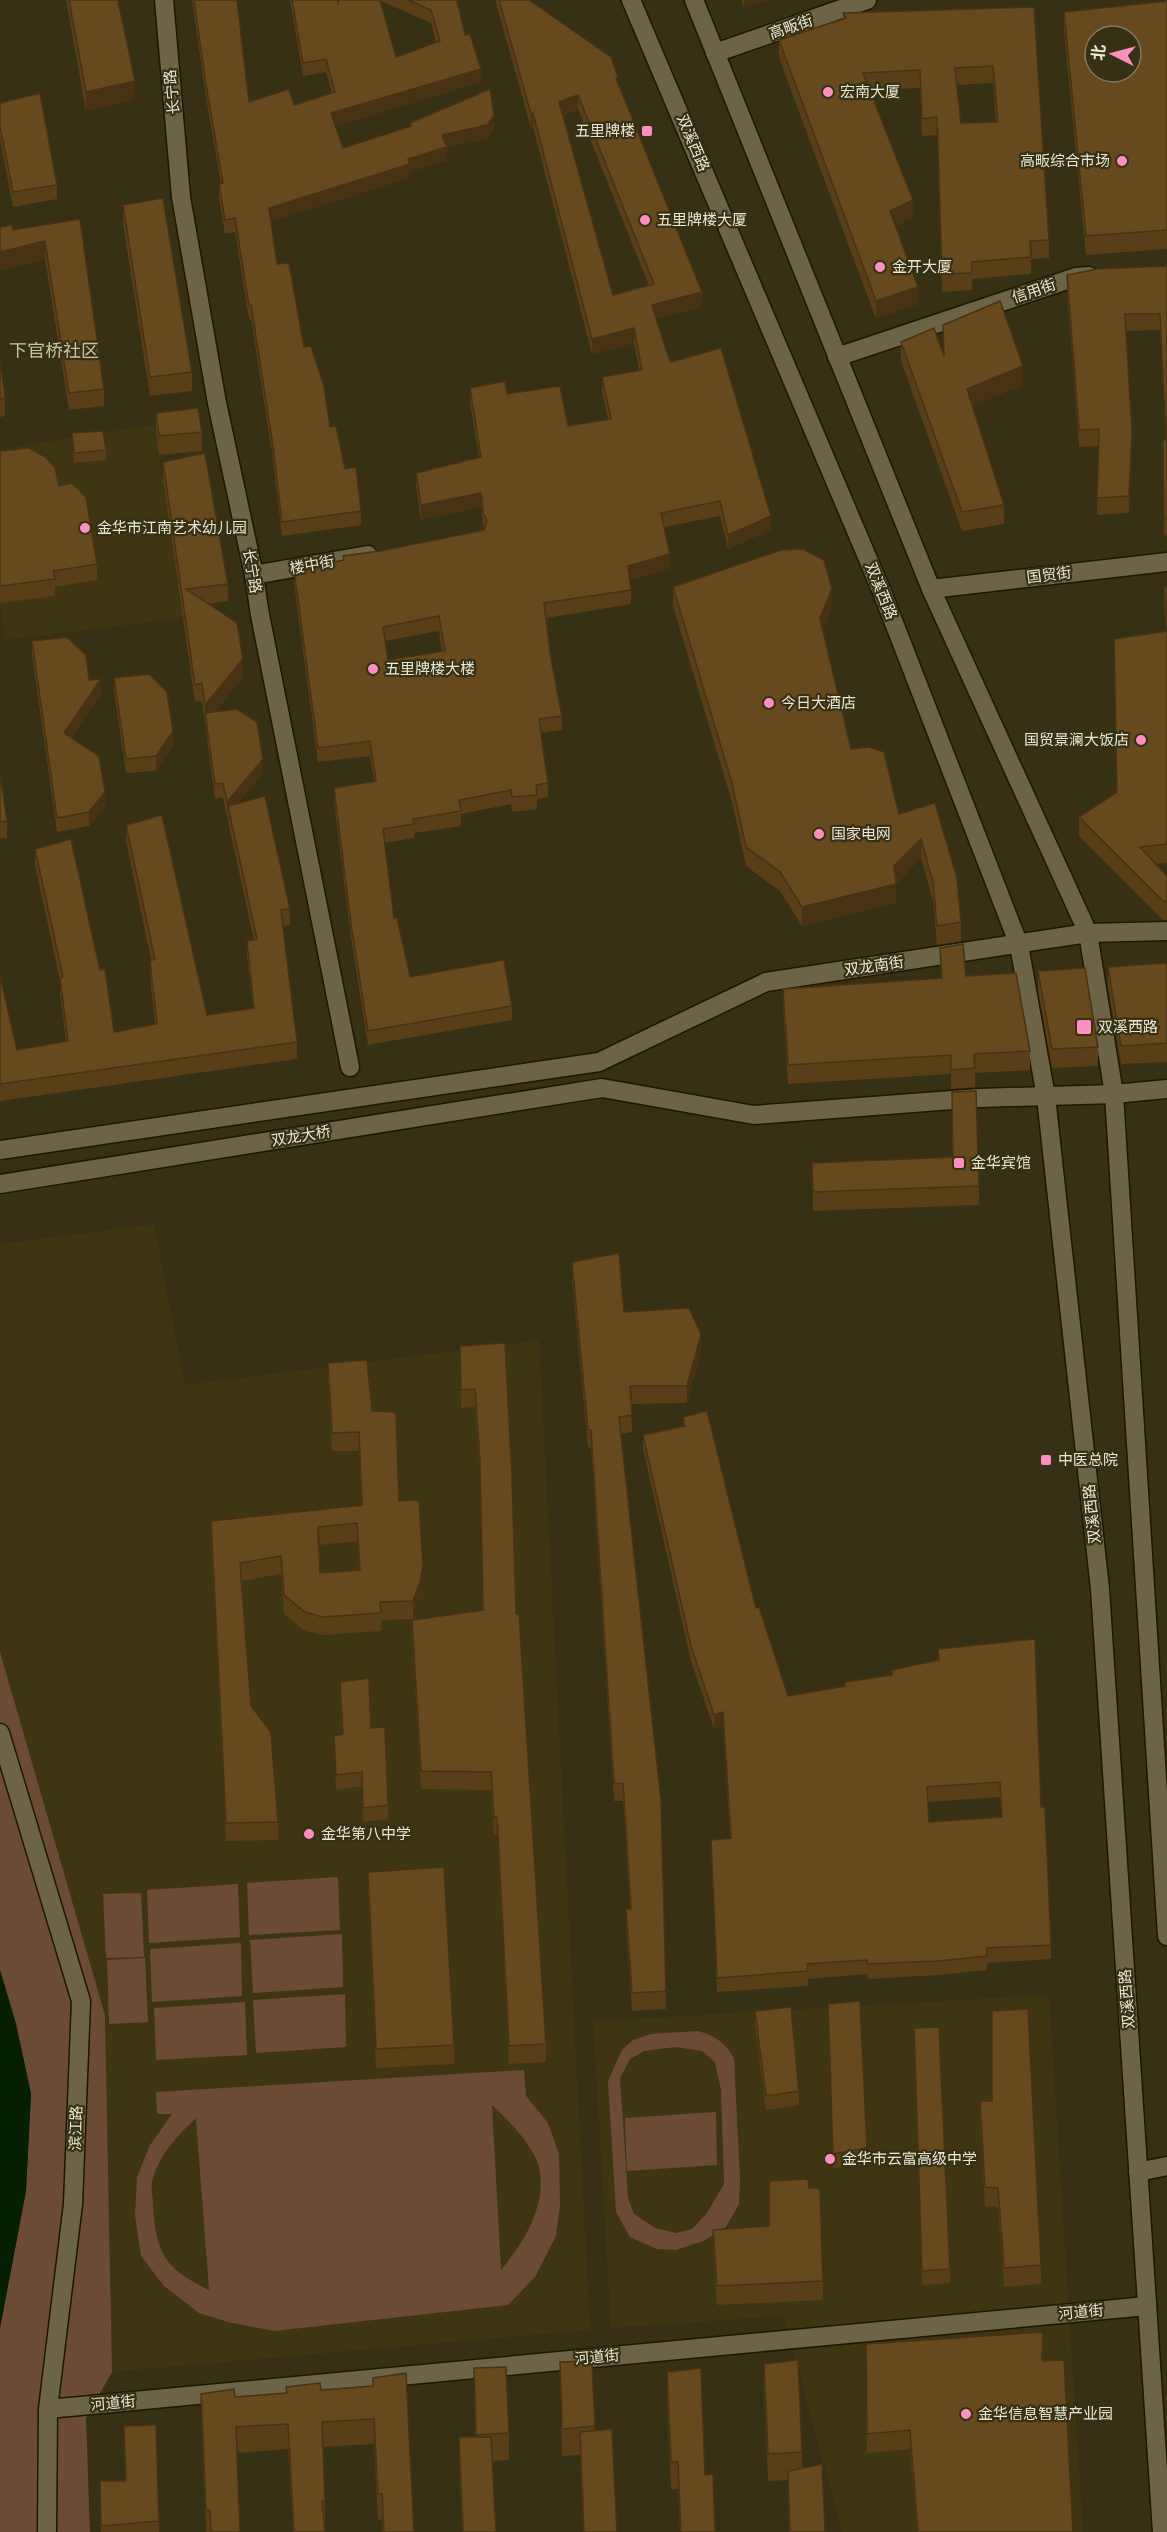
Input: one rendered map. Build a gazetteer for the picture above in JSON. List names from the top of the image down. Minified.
{"streets":{"main road":["高畈街","长宁路","双溪西路","信用街","楼中街","国贸街","双龙南街","双龙大桥","滨江路","河道街"]},"crossings":[["长宁路","楼中街"],["双溪西路","双龙南街"],["双溪西路","双龙大桥"],["双溪西路","河道街"],["双龙南街","双龙大桥"],["滨江路","河道街"]],"districts":["下官桥社区"],"places":{"other":["宏南大厦","高畈综合市场","五里牌楼大厦","金开大厦","金华市江南艺术幼儿园","五里牌楼大楼","今日大酒店","国贸景澜大饭店","国家电网","金华第八中学","金华市云富高级中学","金华信息智慧产业园"],"transit":["五里牌楼","双溪西路","金华宾馆","中医总院"]},"north":"left"}
